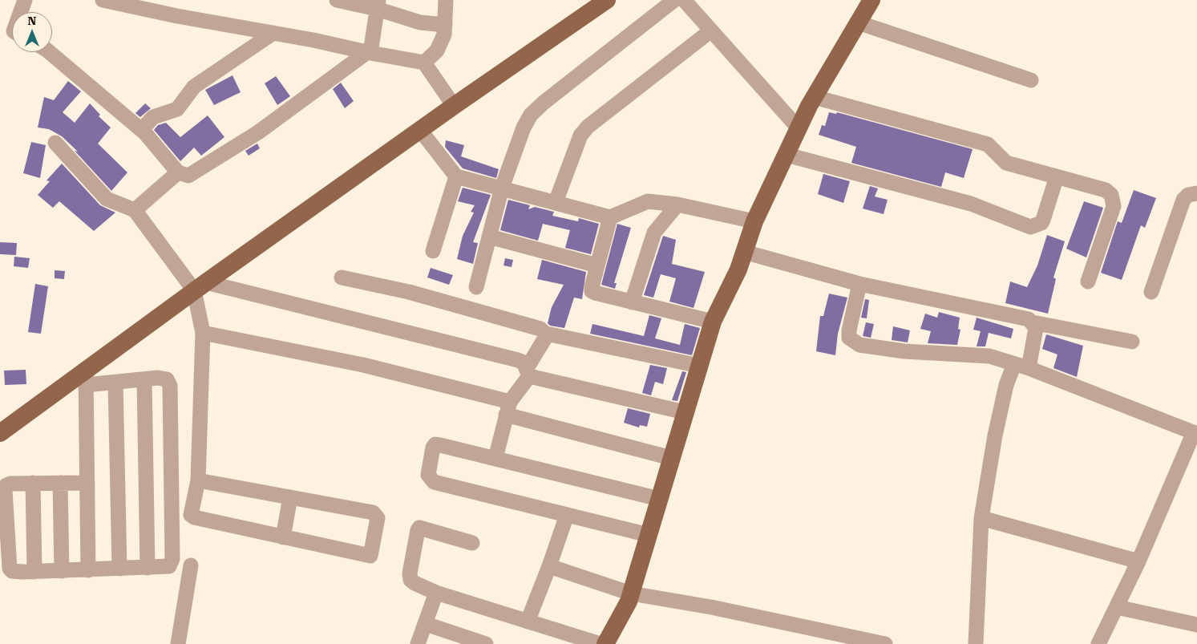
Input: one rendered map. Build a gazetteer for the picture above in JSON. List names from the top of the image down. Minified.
{"north":"top"}
